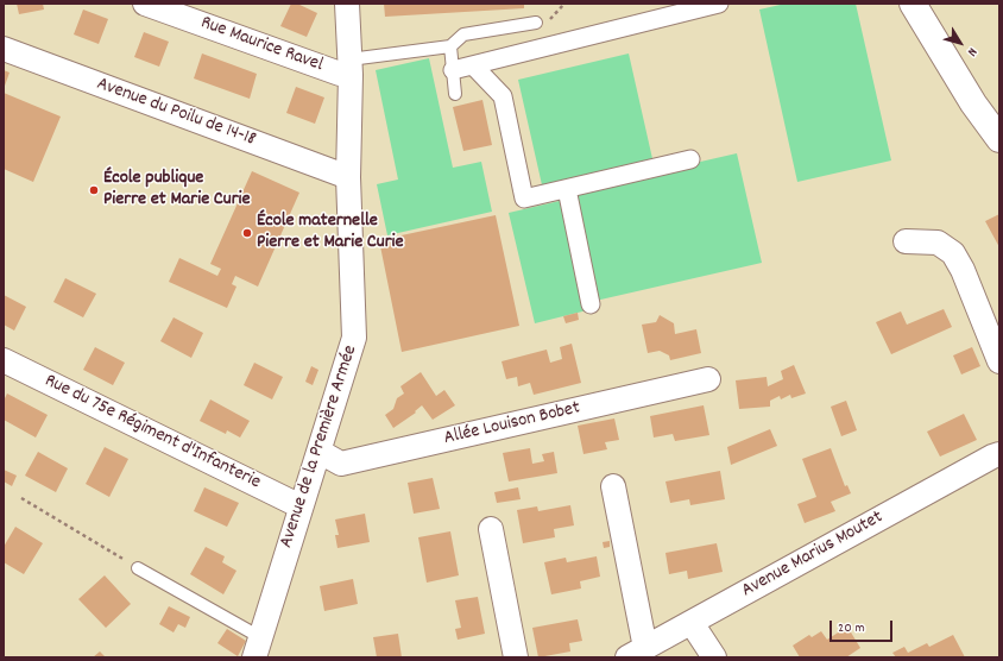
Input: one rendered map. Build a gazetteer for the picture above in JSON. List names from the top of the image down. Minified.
{"streets":{"street":["Rue Maurice Ravel","Avenue du Poilu de 14-18","Allée Louison Bobet","Rue du 75e Régiment d'Infanterie","Avenue de la Première Armée","Avenue Marius Moutet"]},"crossings":[["Rue Maurice Ravel","Avenue de la Première Armée"],["Avenue du Poilu de 14-18","Avenue de la Première Armée"],["Allée Louison Bobet","Avenue de la Première Armée"],["Rue du 75e Régiment d'Infanterie","Avenue de la Première Armée"]],"places":["École publique Pierre et Marie Curie","École maternelle Pierre et Marie Curie"],"scale_bar":"20 m","north":"bottom right"}
